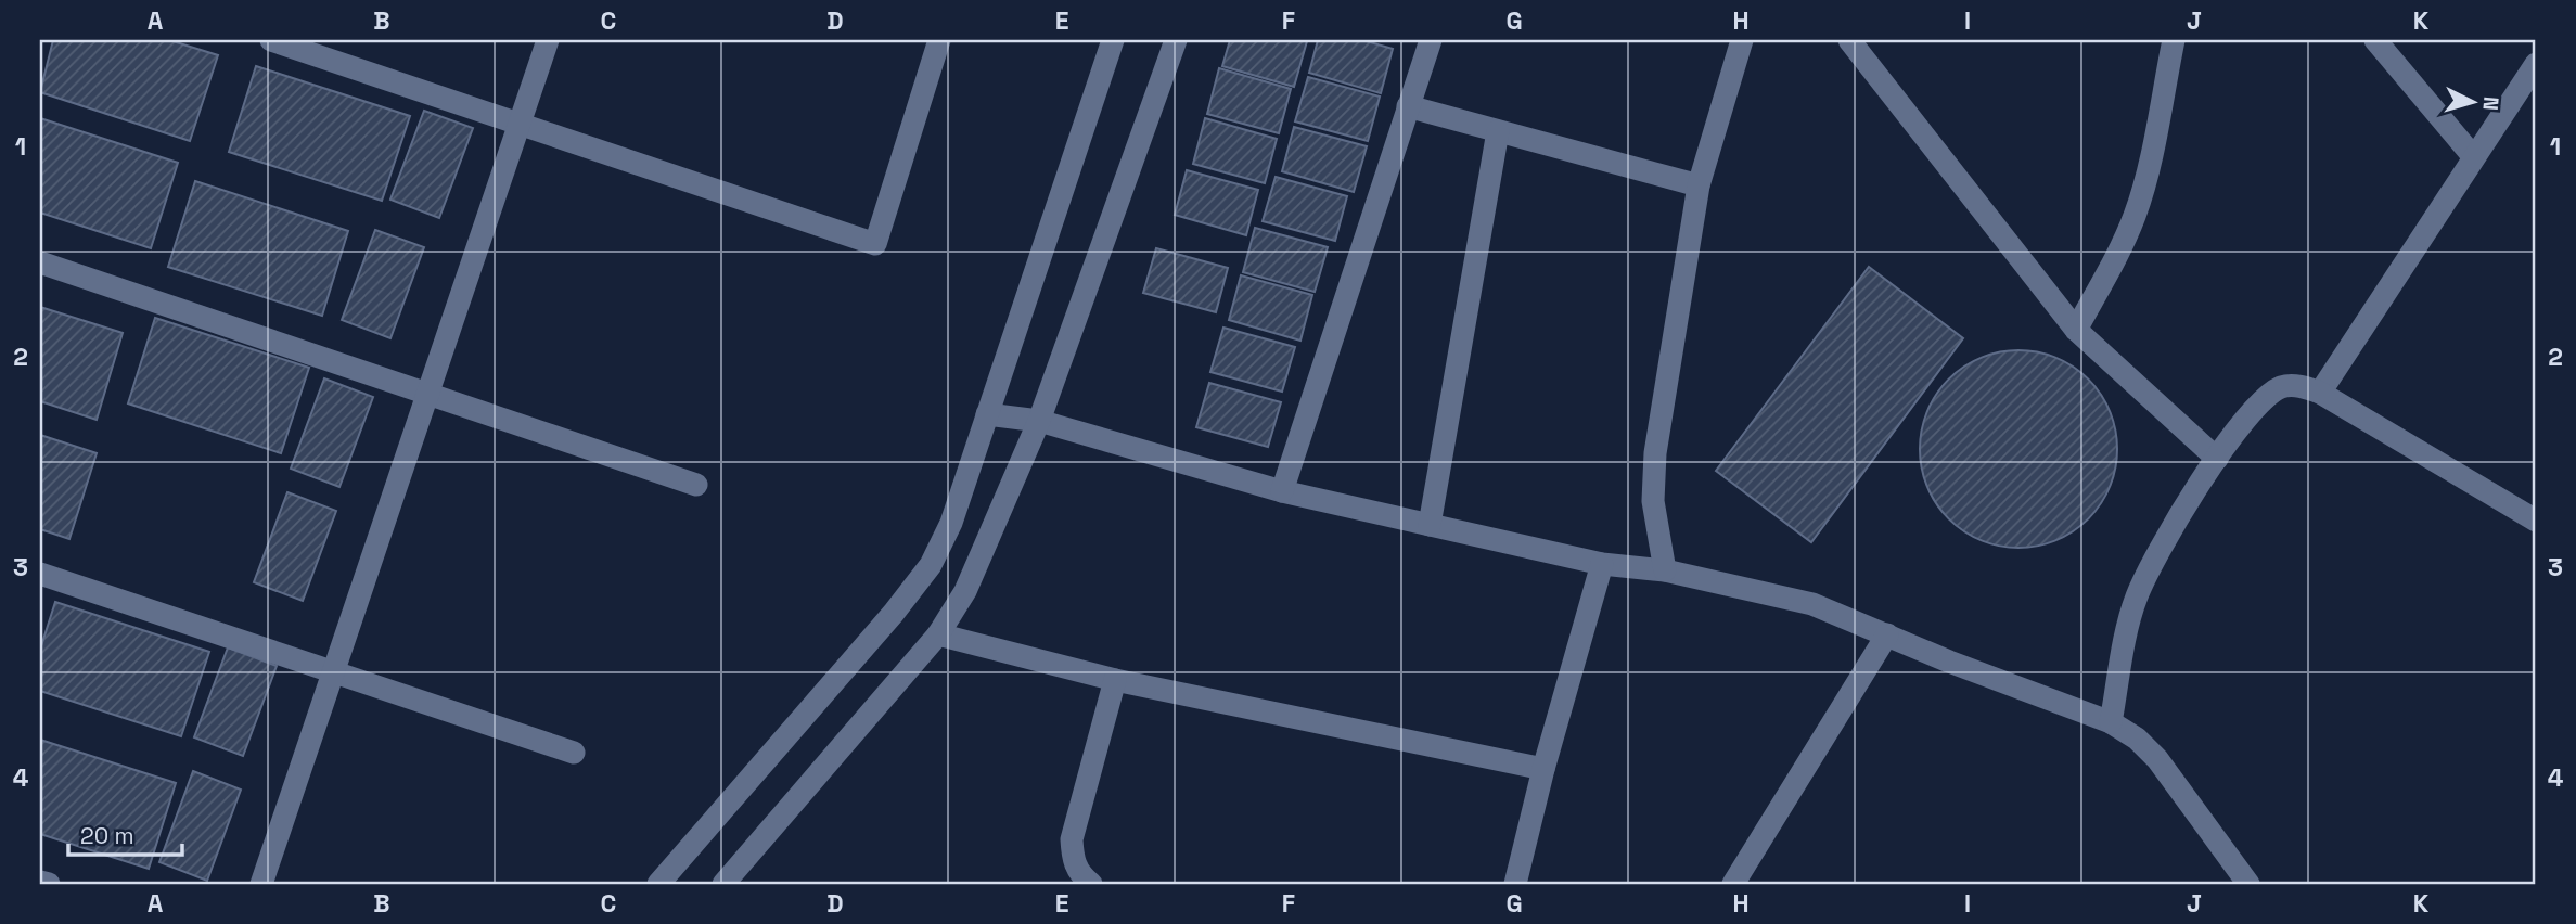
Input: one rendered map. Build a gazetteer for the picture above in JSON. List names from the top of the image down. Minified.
{"scale_bar":"20 m","north":"right","grid":{"columns":["A","B","C","D","E","F","G","H","I","J","K"],"rows":["1","2","3","4"]}}
